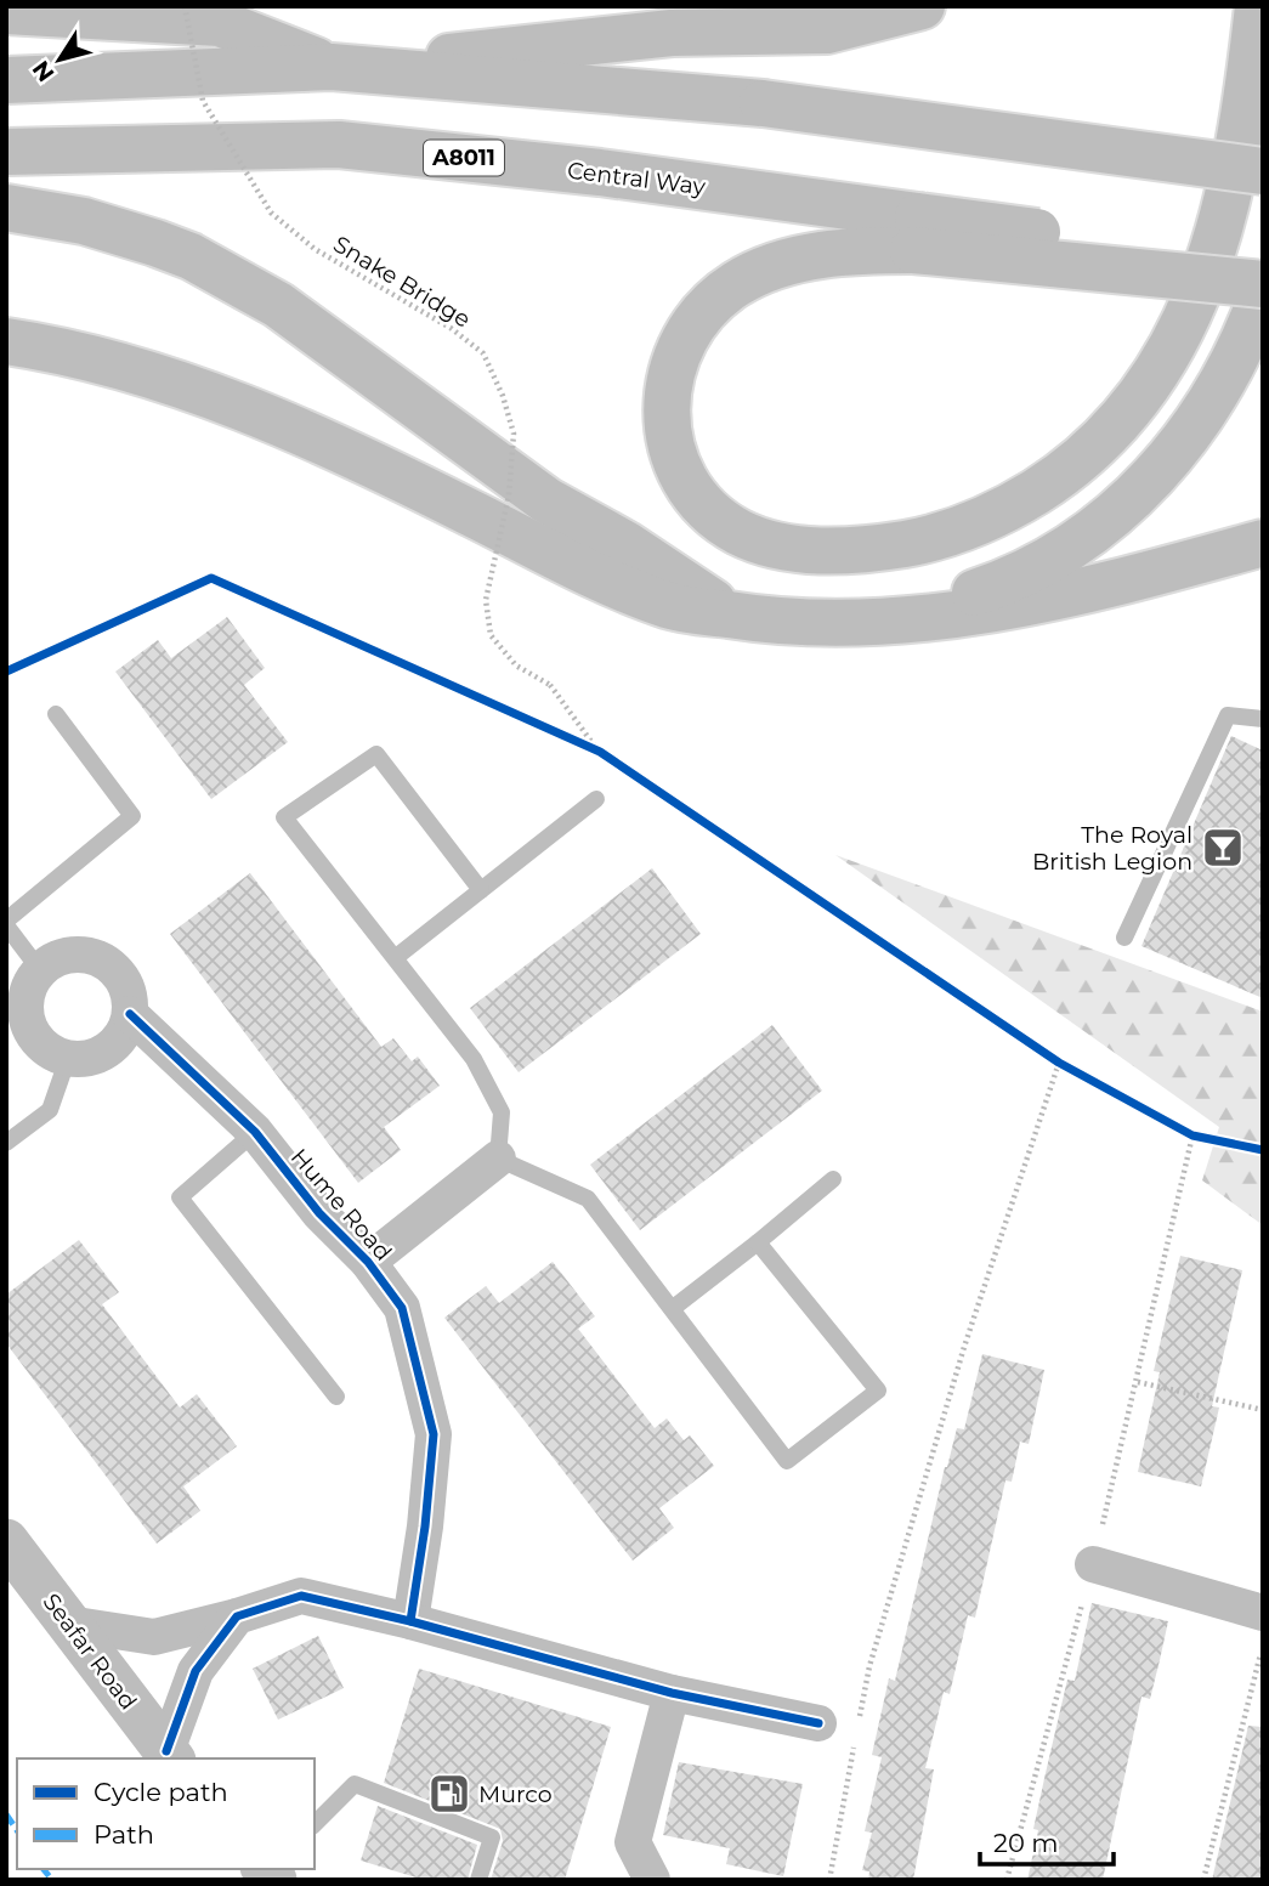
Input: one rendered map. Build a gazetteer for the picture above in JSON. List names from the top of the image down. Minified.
{"streets":{"main road":["A8011","Central Way"],"street":["Hume Road","Seafar Road"],"path":["Snake Bridge"]},"places":{"bar":["The Royal British Legion"],"fuel station":["Murco"]},"legend":["Cycle path","Path"],"scale_bar":"20 m","north":"bottom left"}
